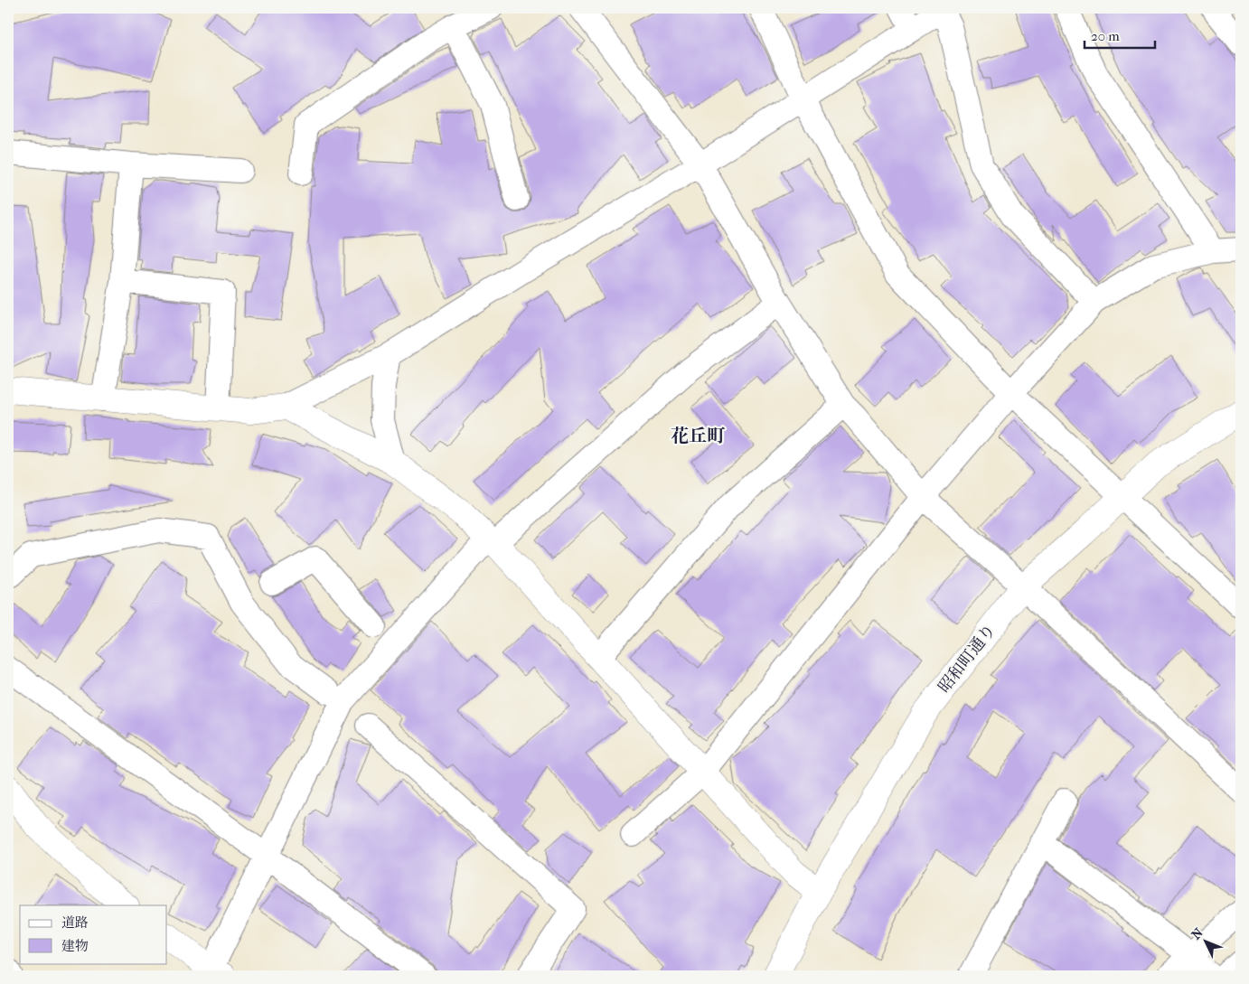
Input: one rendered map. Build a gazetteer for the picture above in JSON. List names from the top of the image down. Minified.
{"streets":{"street":["昭和町通り"]},"districts":["花丘町"],"legend":["道路","建物"],"scale_bar":"20 m","north":"top left"}
